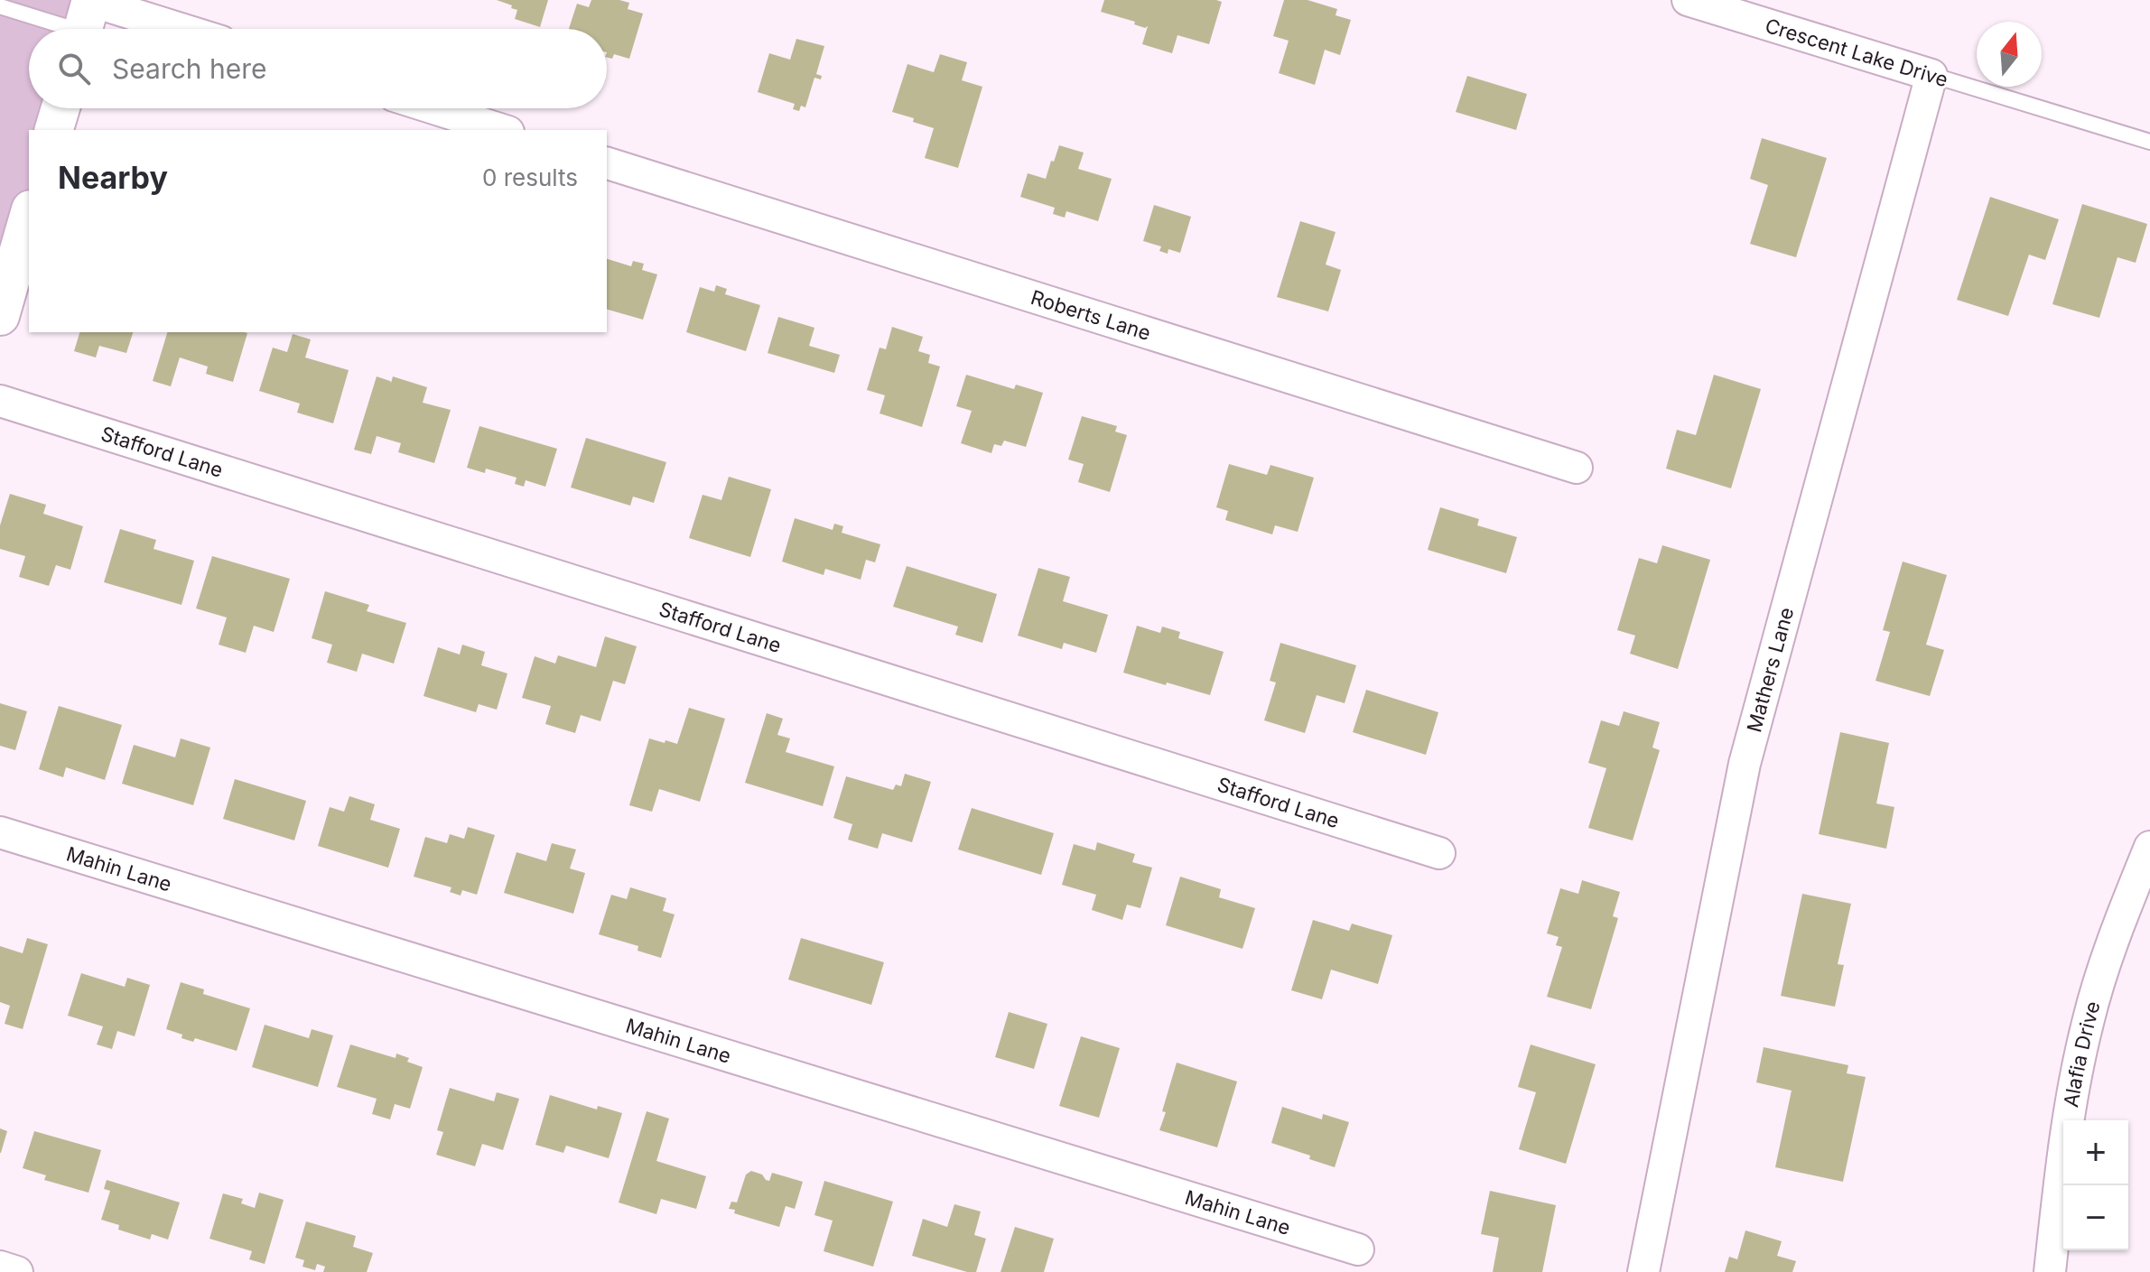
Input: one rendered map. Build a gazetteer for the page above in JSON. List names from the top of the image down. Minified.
{"streets":{"street":["Crescent Lake Drive","Roberts Lane","Stafford Lane","Mathers Lane","Mahin Lane","Alafia Drive"]},"crossings":[["Crescent Lake Drive","Mathers Lane"]],"north":"top","page":{"search":"Search here","heading":["Nearby","0 results"],"map_buttons":["+","−"]}}
